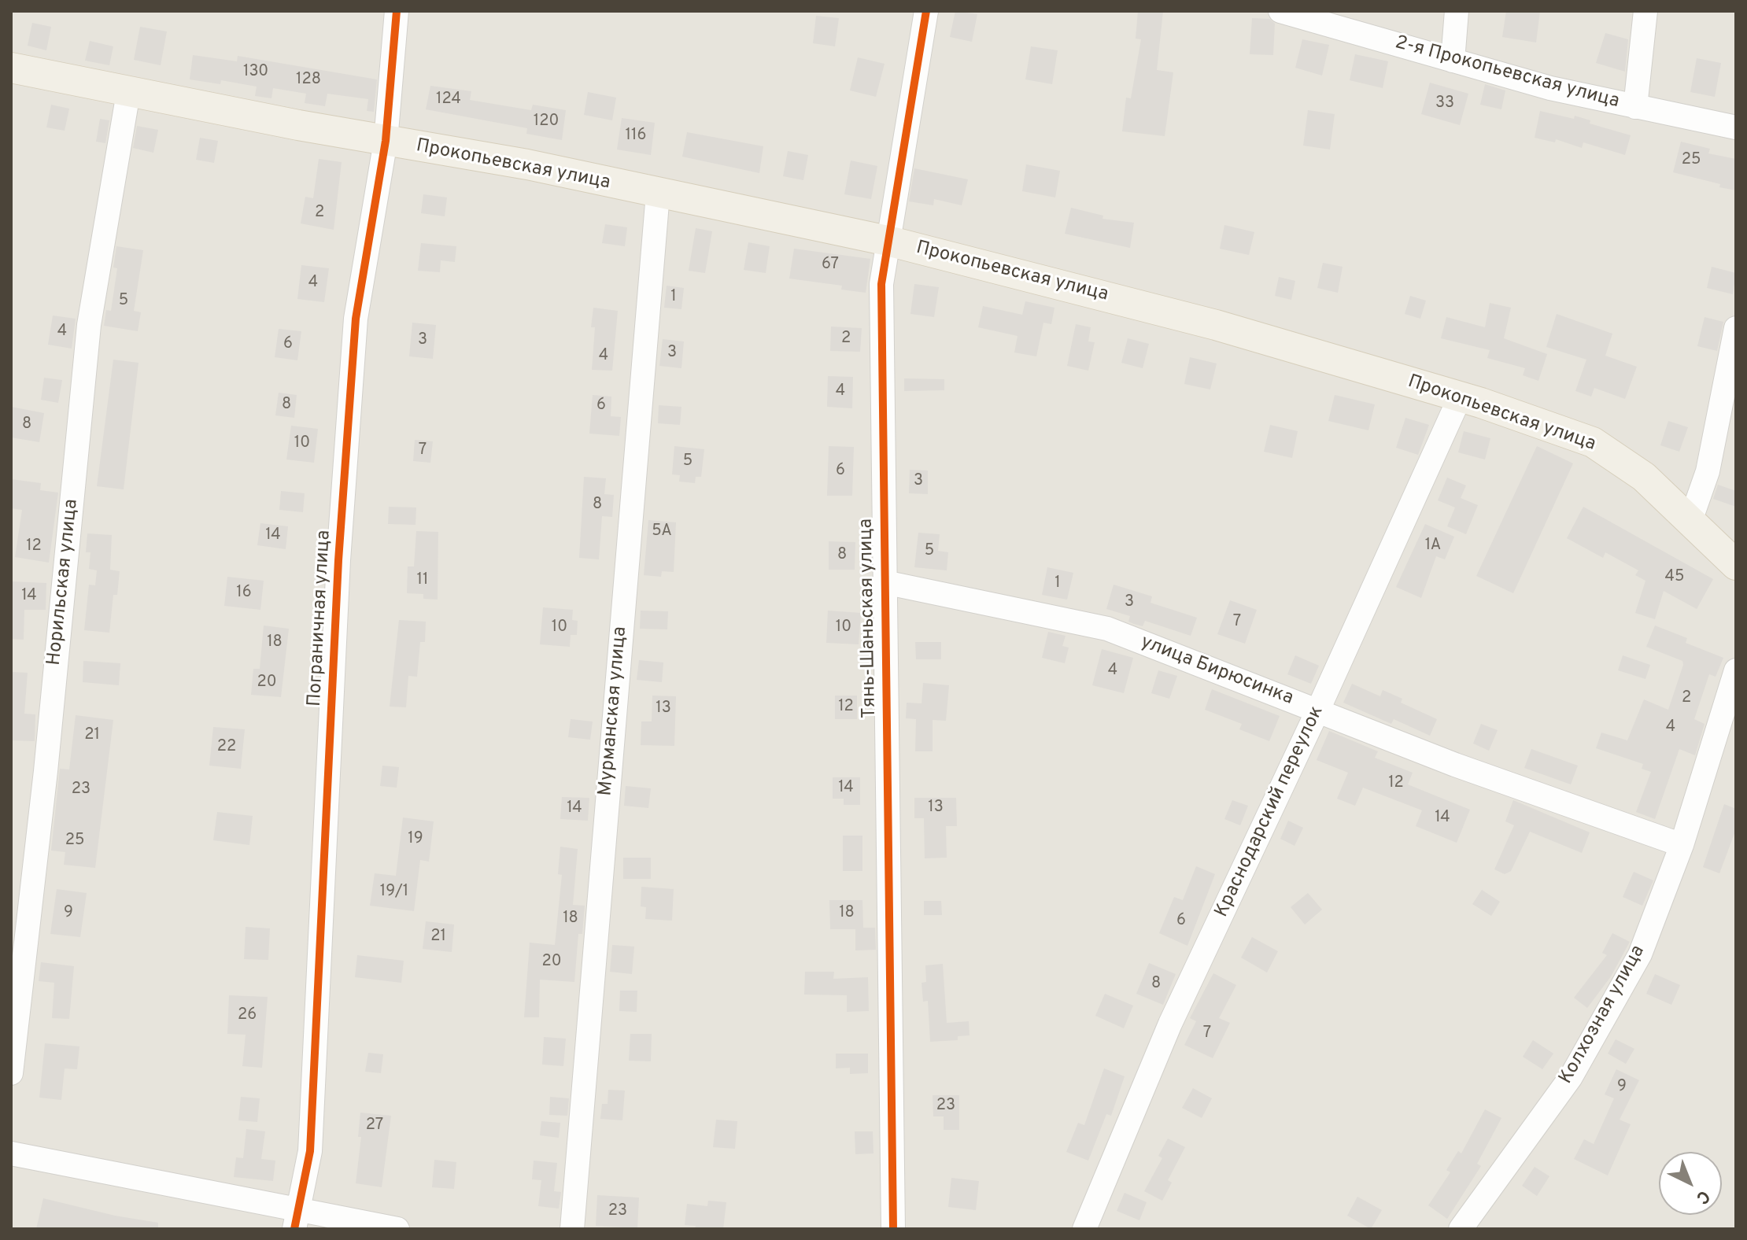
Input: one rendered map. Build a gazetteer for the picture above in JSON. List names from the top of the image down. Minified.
{"streets":{"main road":["Прокопьевская улица"],"street":["2-я Прокопьевская улица","Норильская улица","Пограничная улица","Тянь-Шаньская улица","улица Бирюсинка","Мурманская улица","Краснодарский переулок","Колхозная улица"]},"crossings":[["Прокопьевская улица","Норильская улица"],["Прокопьевская улица","Пограничная улица"],["Прокопьевская улица","Тянь-Шаньская улица"],["Прокопьевская улица","Мурманская улица"],["Прокопьевская улица","Краснодарский переулок"],["Тянь-Шаньская улица","улица Бирюсинка"],["улица Бирюсинка","Краснодарский переулок"],["улица Бирюсинка","Колхозная улица"]],"house_numbers":["130","128","124","33","120","116","25","2","67","4","1","5","4","2","3","6","3","4","4","8","6","8","10","7","5","6","3","8","5А","14","1А","12","5","8","45","11","1","16","14","3","7","10","10","18","4","20","2","12","13","4","21","22","12","14","23","13","14","14","19","25","19/1","9","18","18","6","21","20","8","26","7","9","23","27","23"],"north":"bottom right"}
